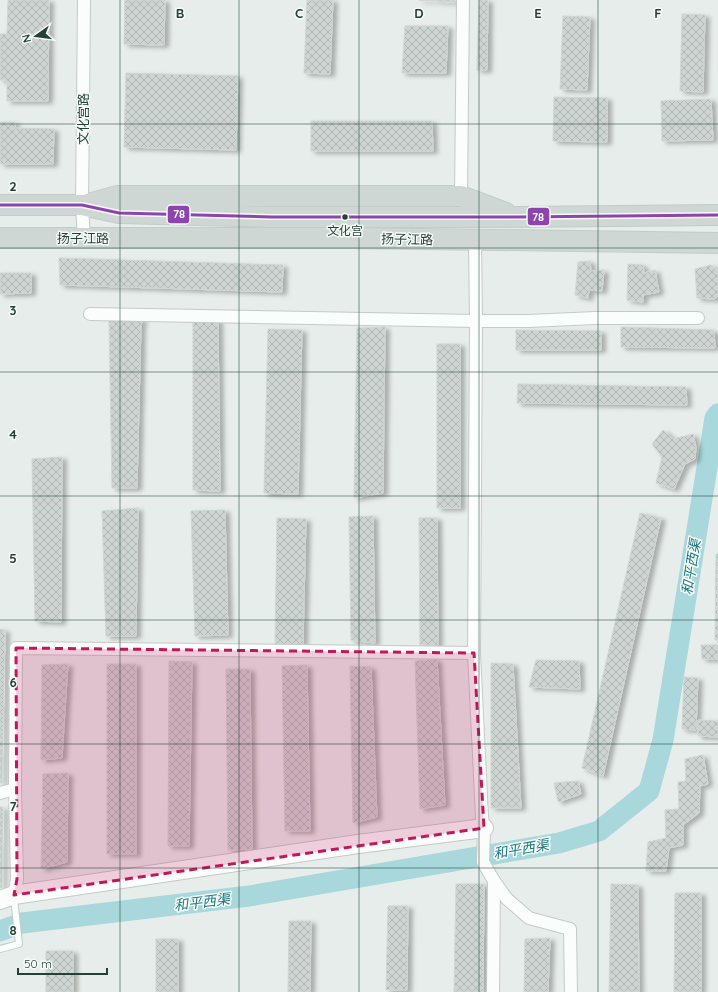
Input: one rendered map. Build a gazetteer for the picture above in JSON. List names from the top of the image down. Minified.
{"streets":{"main road":["扬子江路"],"street":["文化宫路"]},"crossings":[["文化宫路","扬子江路"]],"water":["和平西渠"],"places":["文化宫"],"lines":["transit line 78"],"scale_bar":"50 m","north":"left","grid":{"columns":["B","C","D","E","F"],"rows":["2","3","4","5","6","7","8"]}}
